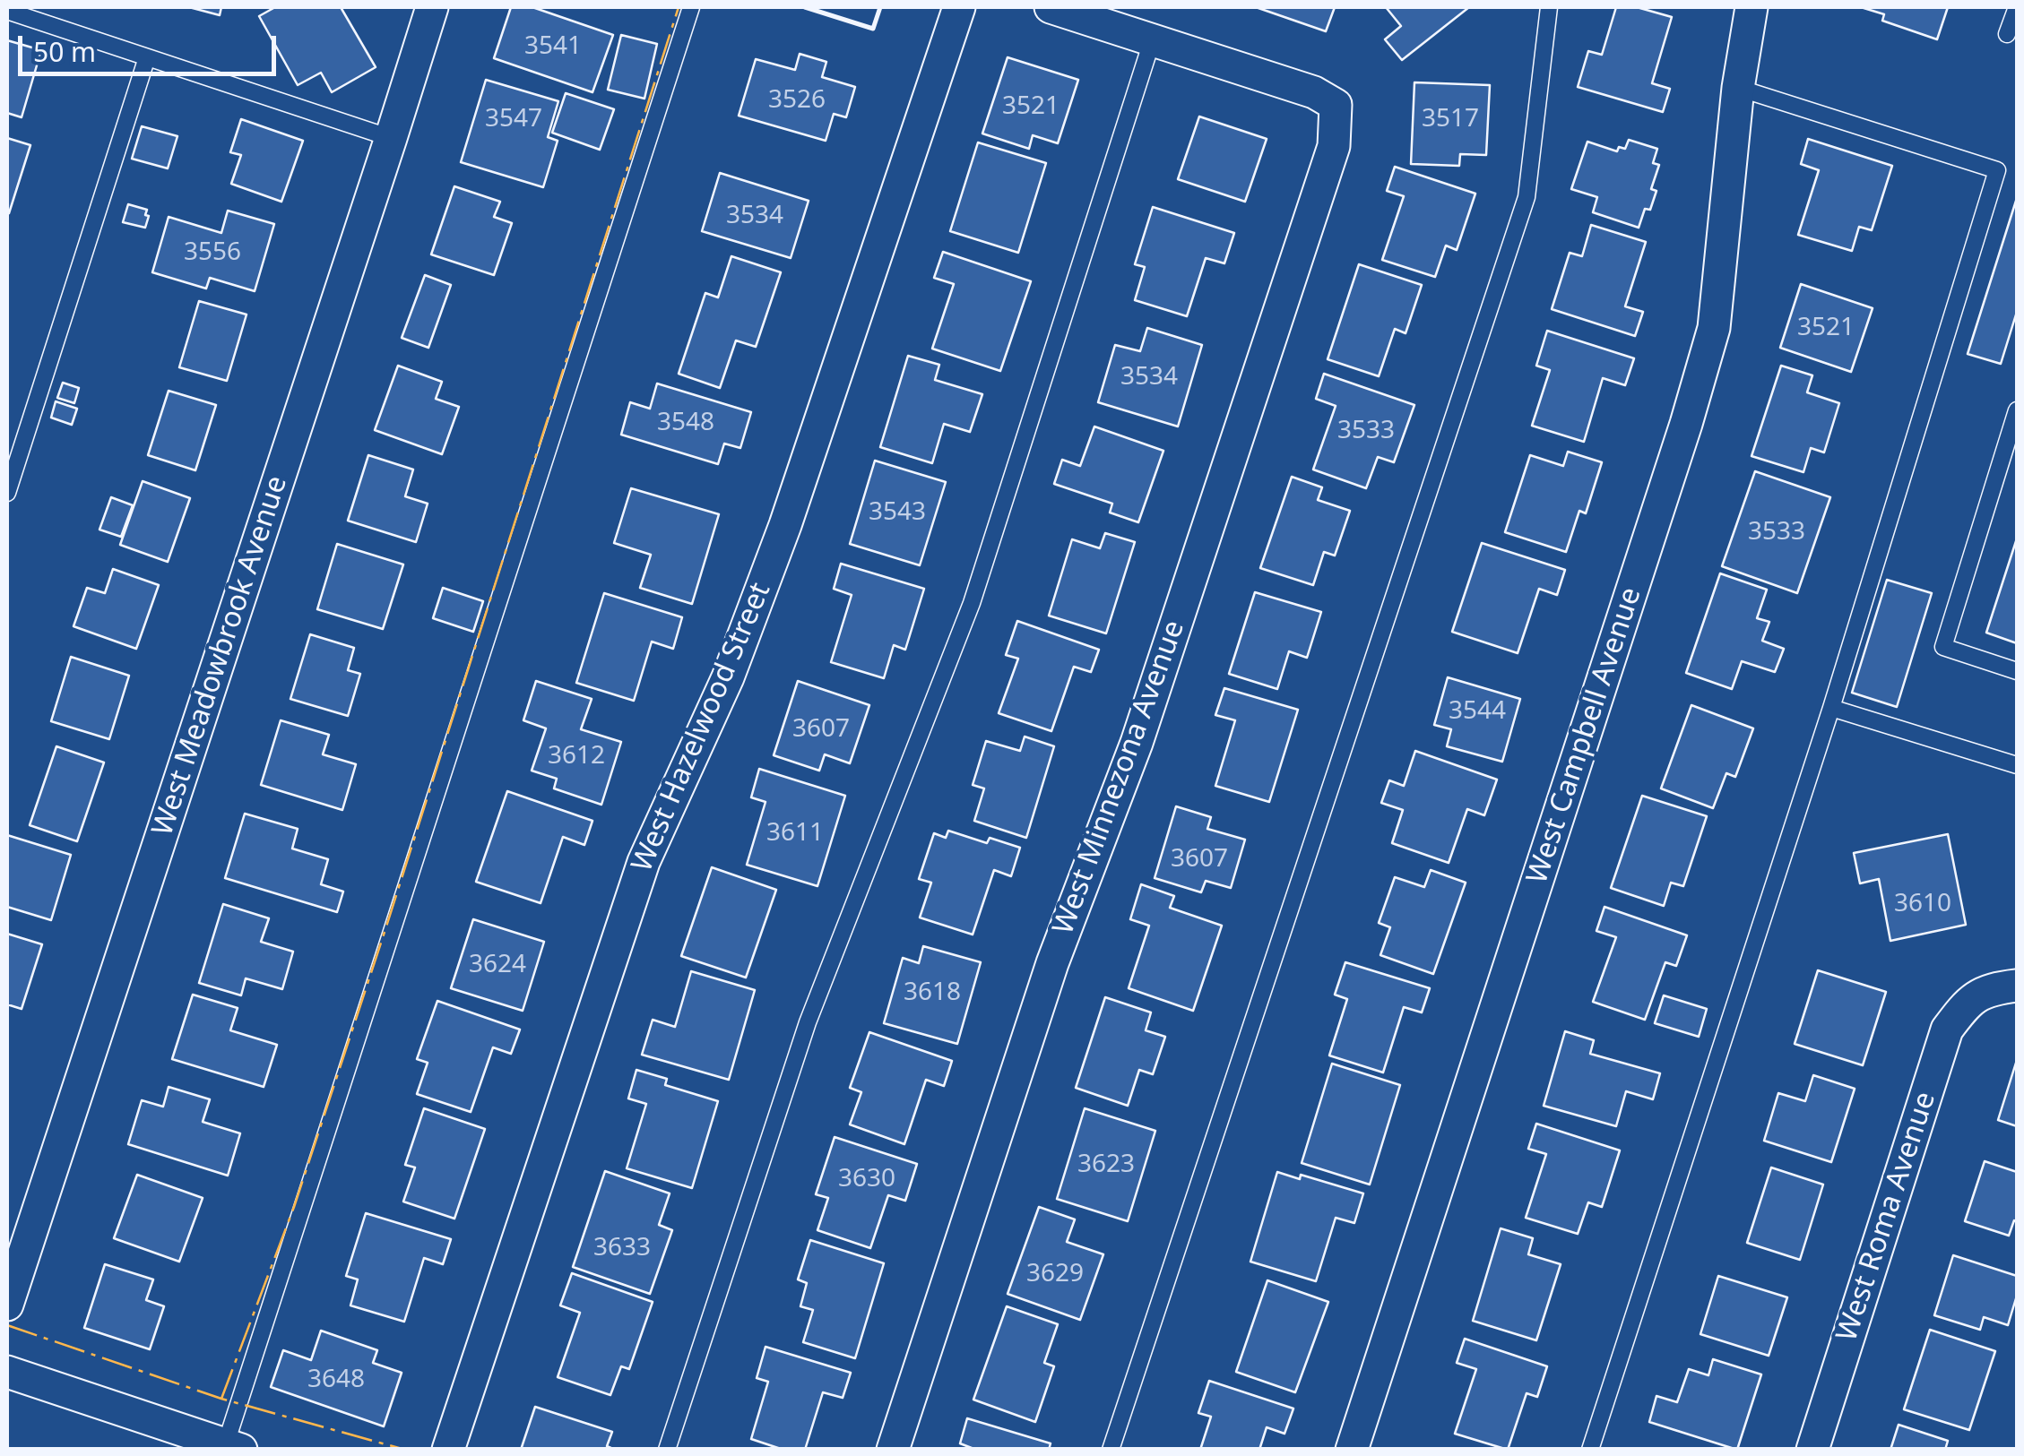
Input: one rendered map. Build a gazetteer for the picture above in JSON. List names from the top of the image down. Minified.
{"streets":{"street":["West Meadowbrook Avenue","West Hazelwood Street","West Campbell Avenue","West Minnezona Avenue","West Roma Avenue"]},"house_numbers":["3541","3526","3521","3547","3517","3534","3556","3521","3534","3548","3533","3543","3533","3544","3607","3612","3611","3607","3610","3624","3618","3623","3630","3633","3629","3648"],"scale_bar":"50 m"}
